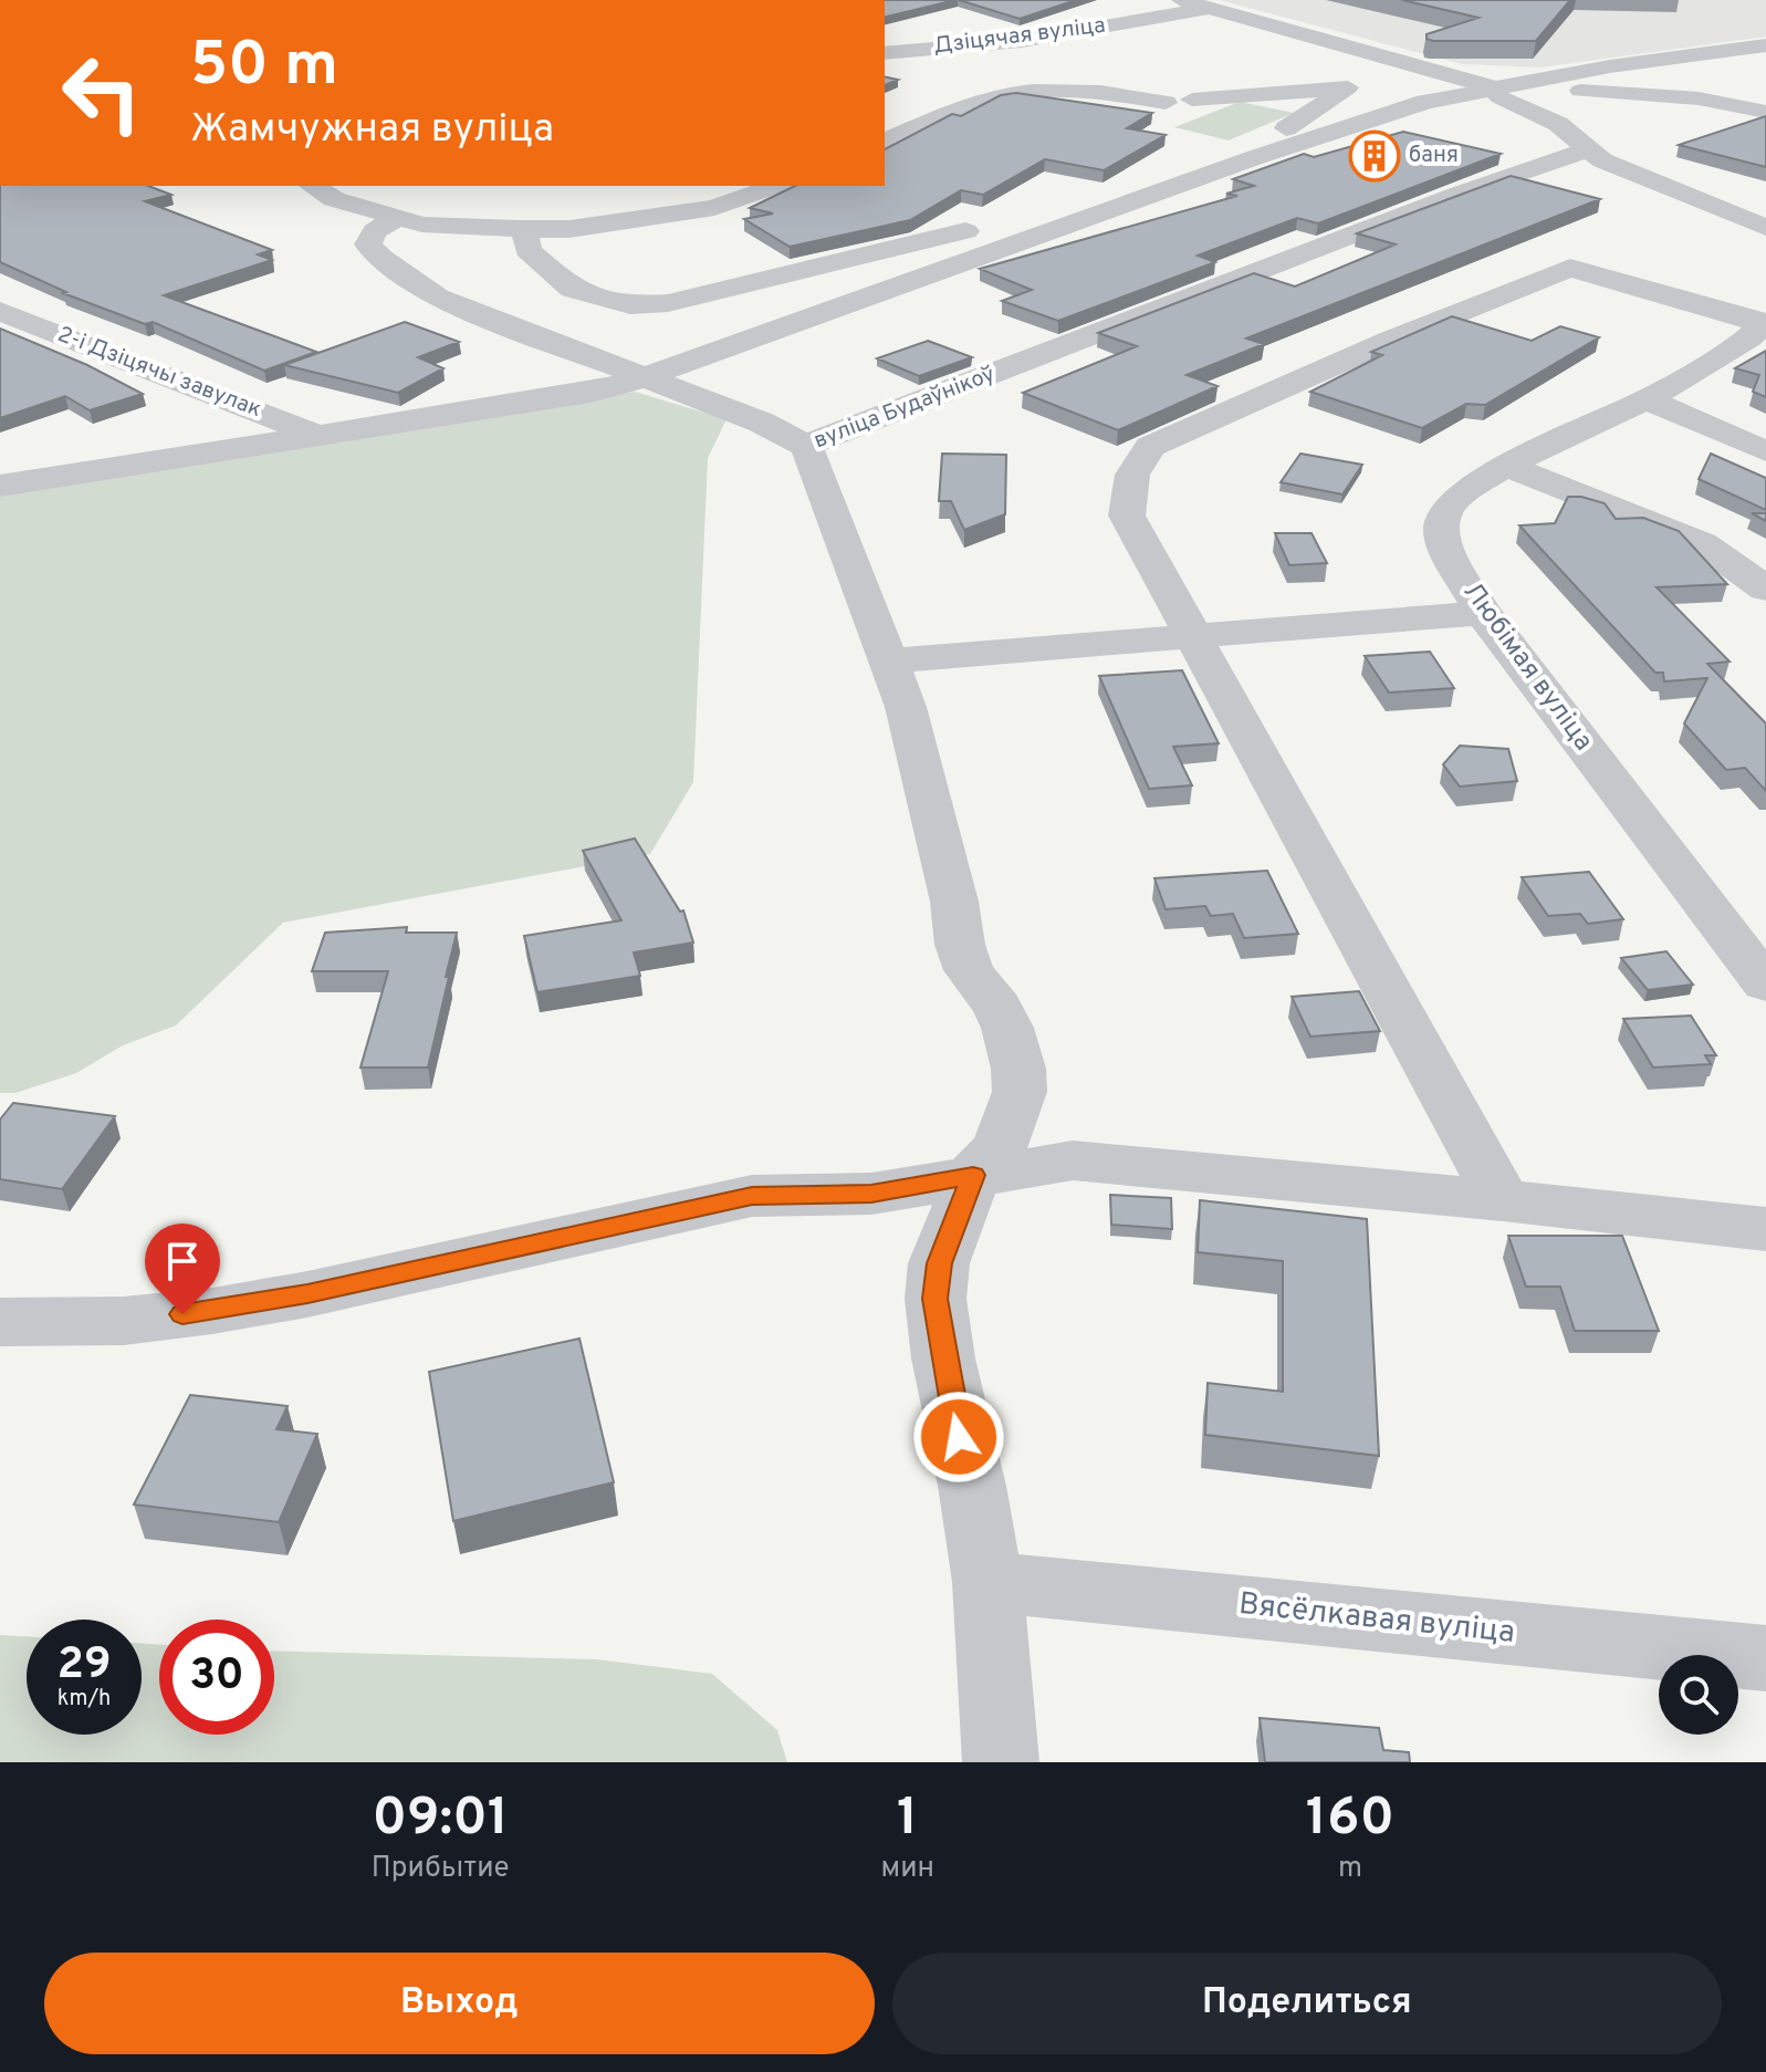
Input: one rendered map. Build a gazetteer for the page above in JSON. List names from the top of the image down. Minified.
{"streets":{"street":["Дзіцячая вуліца","2-і Дзіцячы завулак","вуліца Будаўнікоў","Любімая вуліца","Вясёлкавая вуліца"]},"crossings":[["вуліца Будаўнікоў","Вясёлкавая вуліца"]],"places":{"building":["баня"]},"page":{"turn":["50 m","Жамчужная вуліца"],"speed":"29 km/h","limit":"30","eta":["09:01","Прибытие","1","мин","160","m"],"buttons":["Выход","Поделиться"]}}
